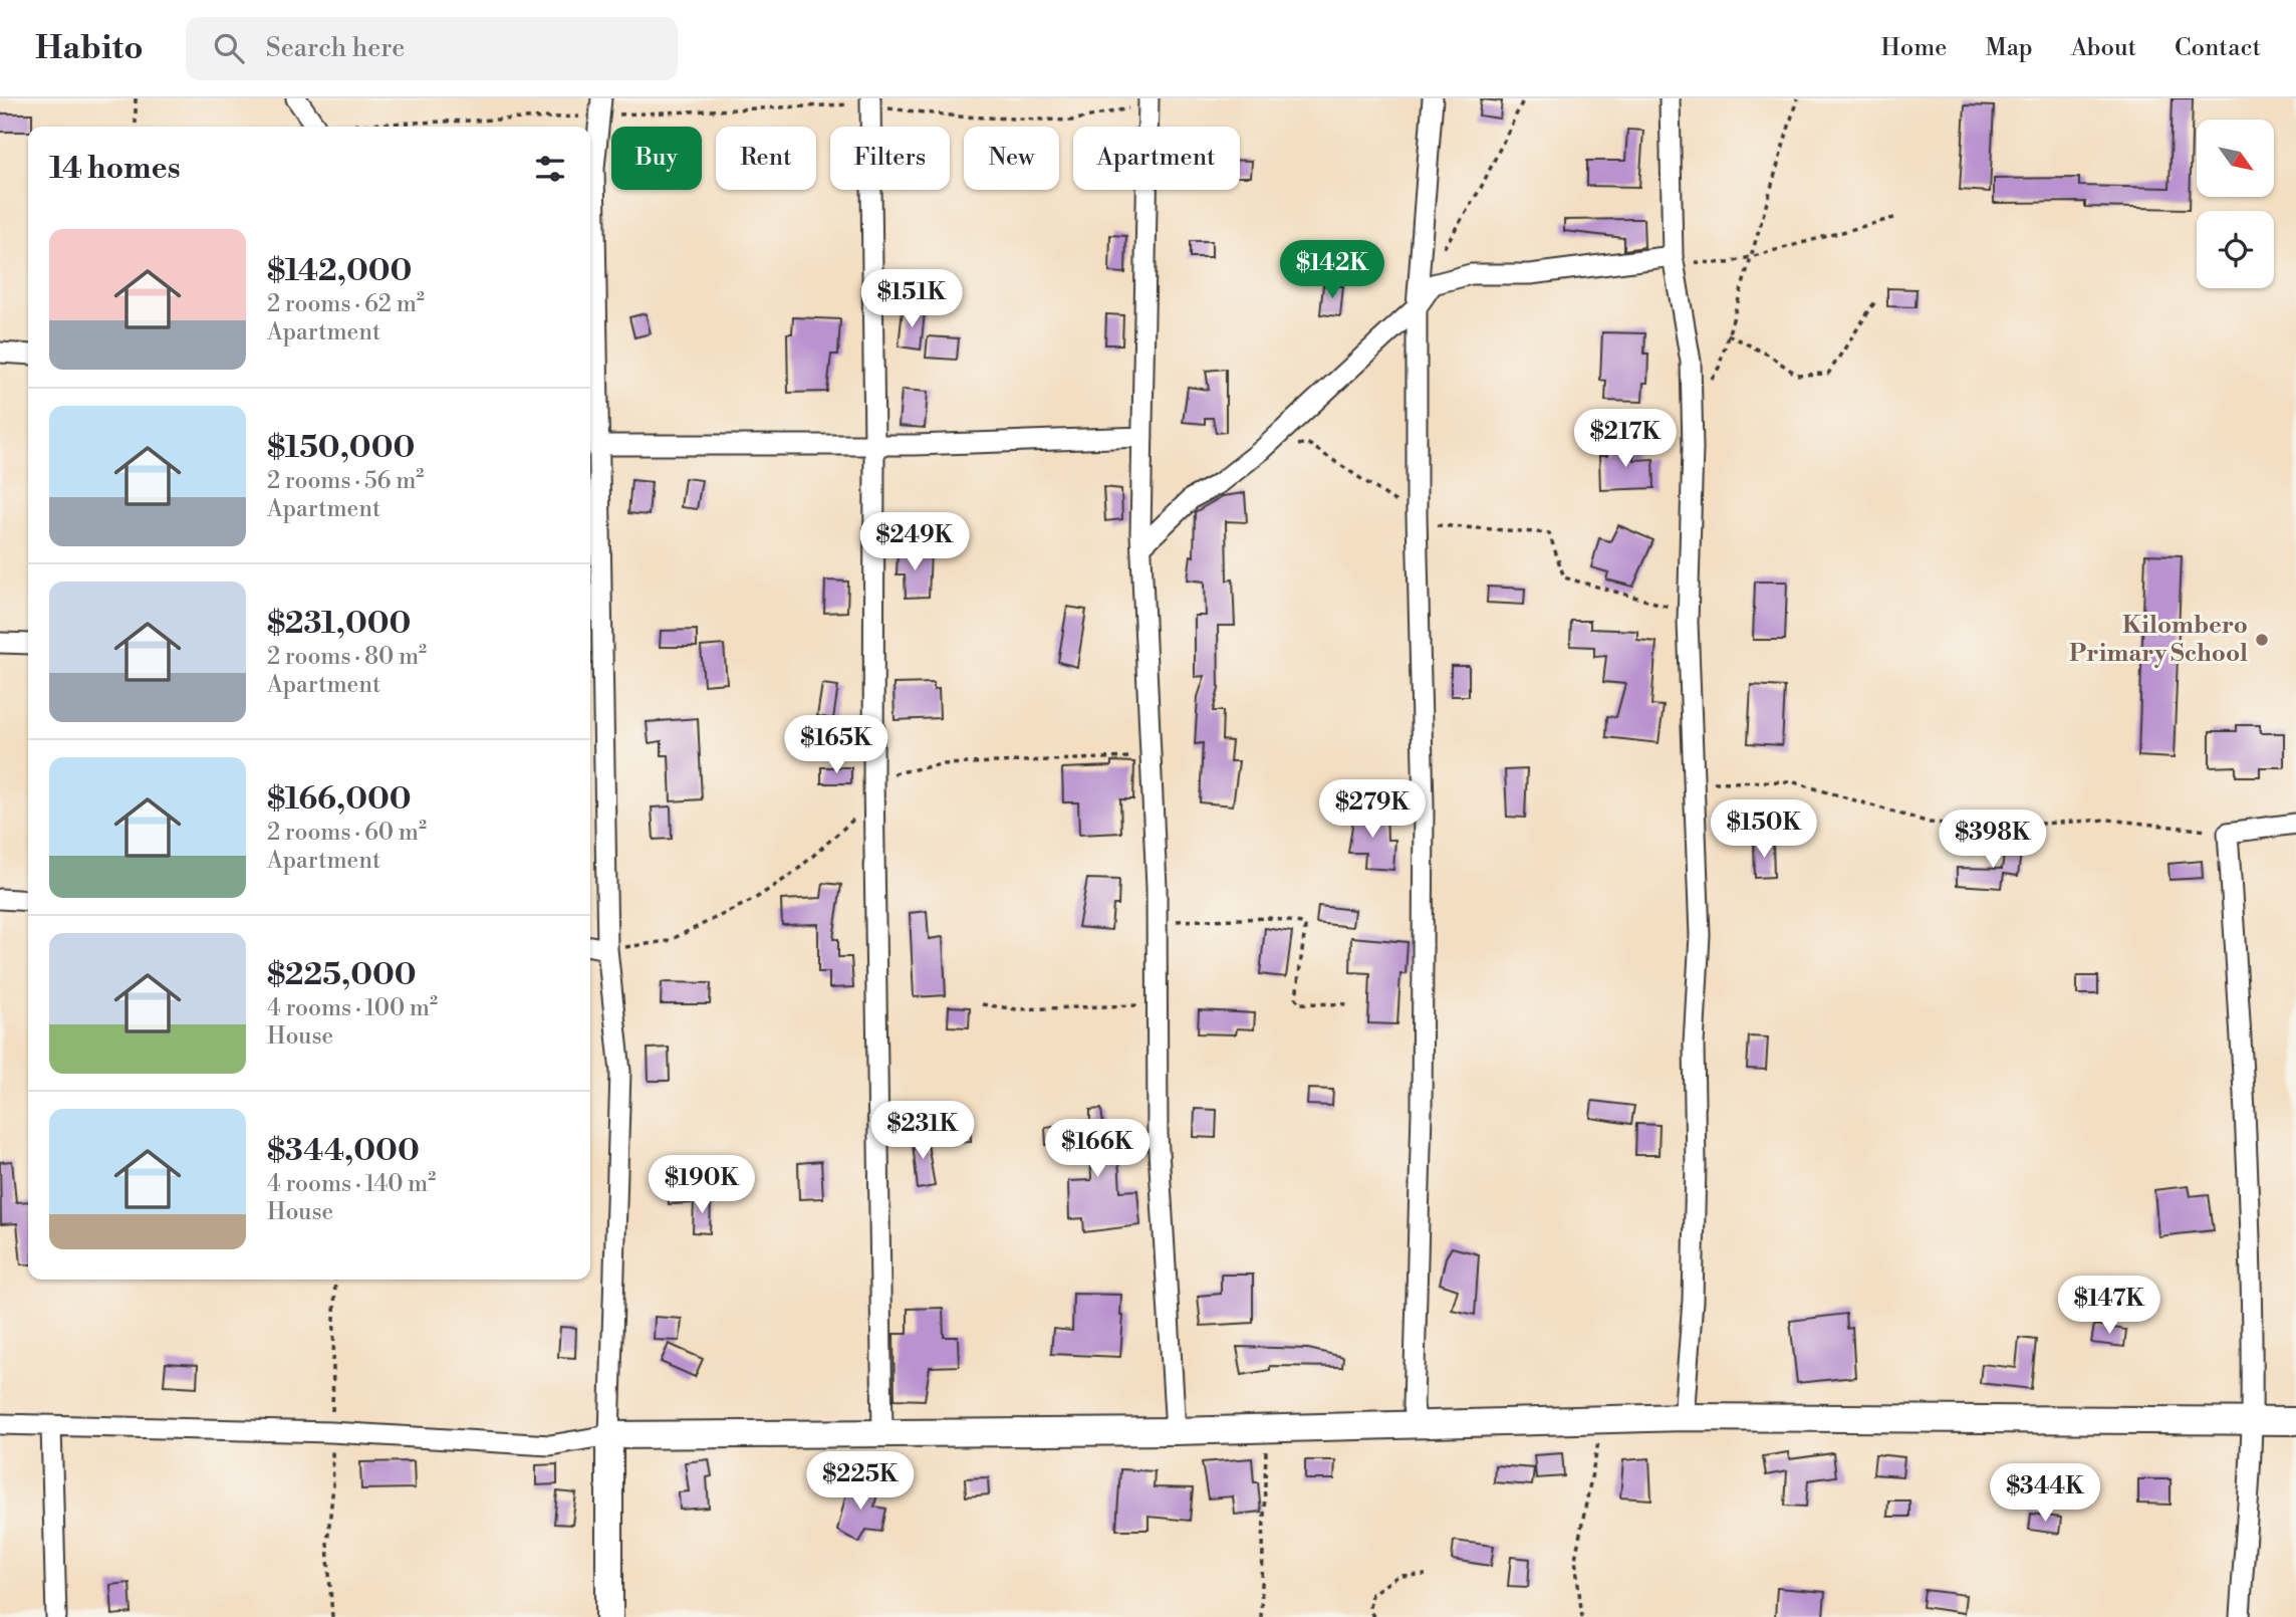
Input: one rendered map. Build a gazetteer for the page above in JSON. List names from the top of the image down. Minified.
{"places":["Kilombero Primary School"],"north":"bottom right","page":{"header":"Habito","search":"Search here","nav":["Home","Map","About","Contact"],"chip":["Buy","Rent","Filters","New","Apartment"],"heading":"14 homes","list":[{"name":"$142,000","note":"2 rooms · 62 m² · Apartment"},{"name":"$150,000","note":"2 rooms · 56 m² · Apartment"},{"name":"$231,000","note":"2 rooms · 80 m² · Apartment"},{"name":"$166,000","note":"2 rooms · 60 m² · Apartment"},{"name":"$225,000","note":"4 rooms · 100 m² · House"},{"name":"$344,000","note":"4 rooms · 140 m² · House"}],"price":["$142K","$151K","$217K","$249K","$165K","$279K","$150K","$398K","$231K","$166K","$190K","$147K","$225K","$344K"]}}
